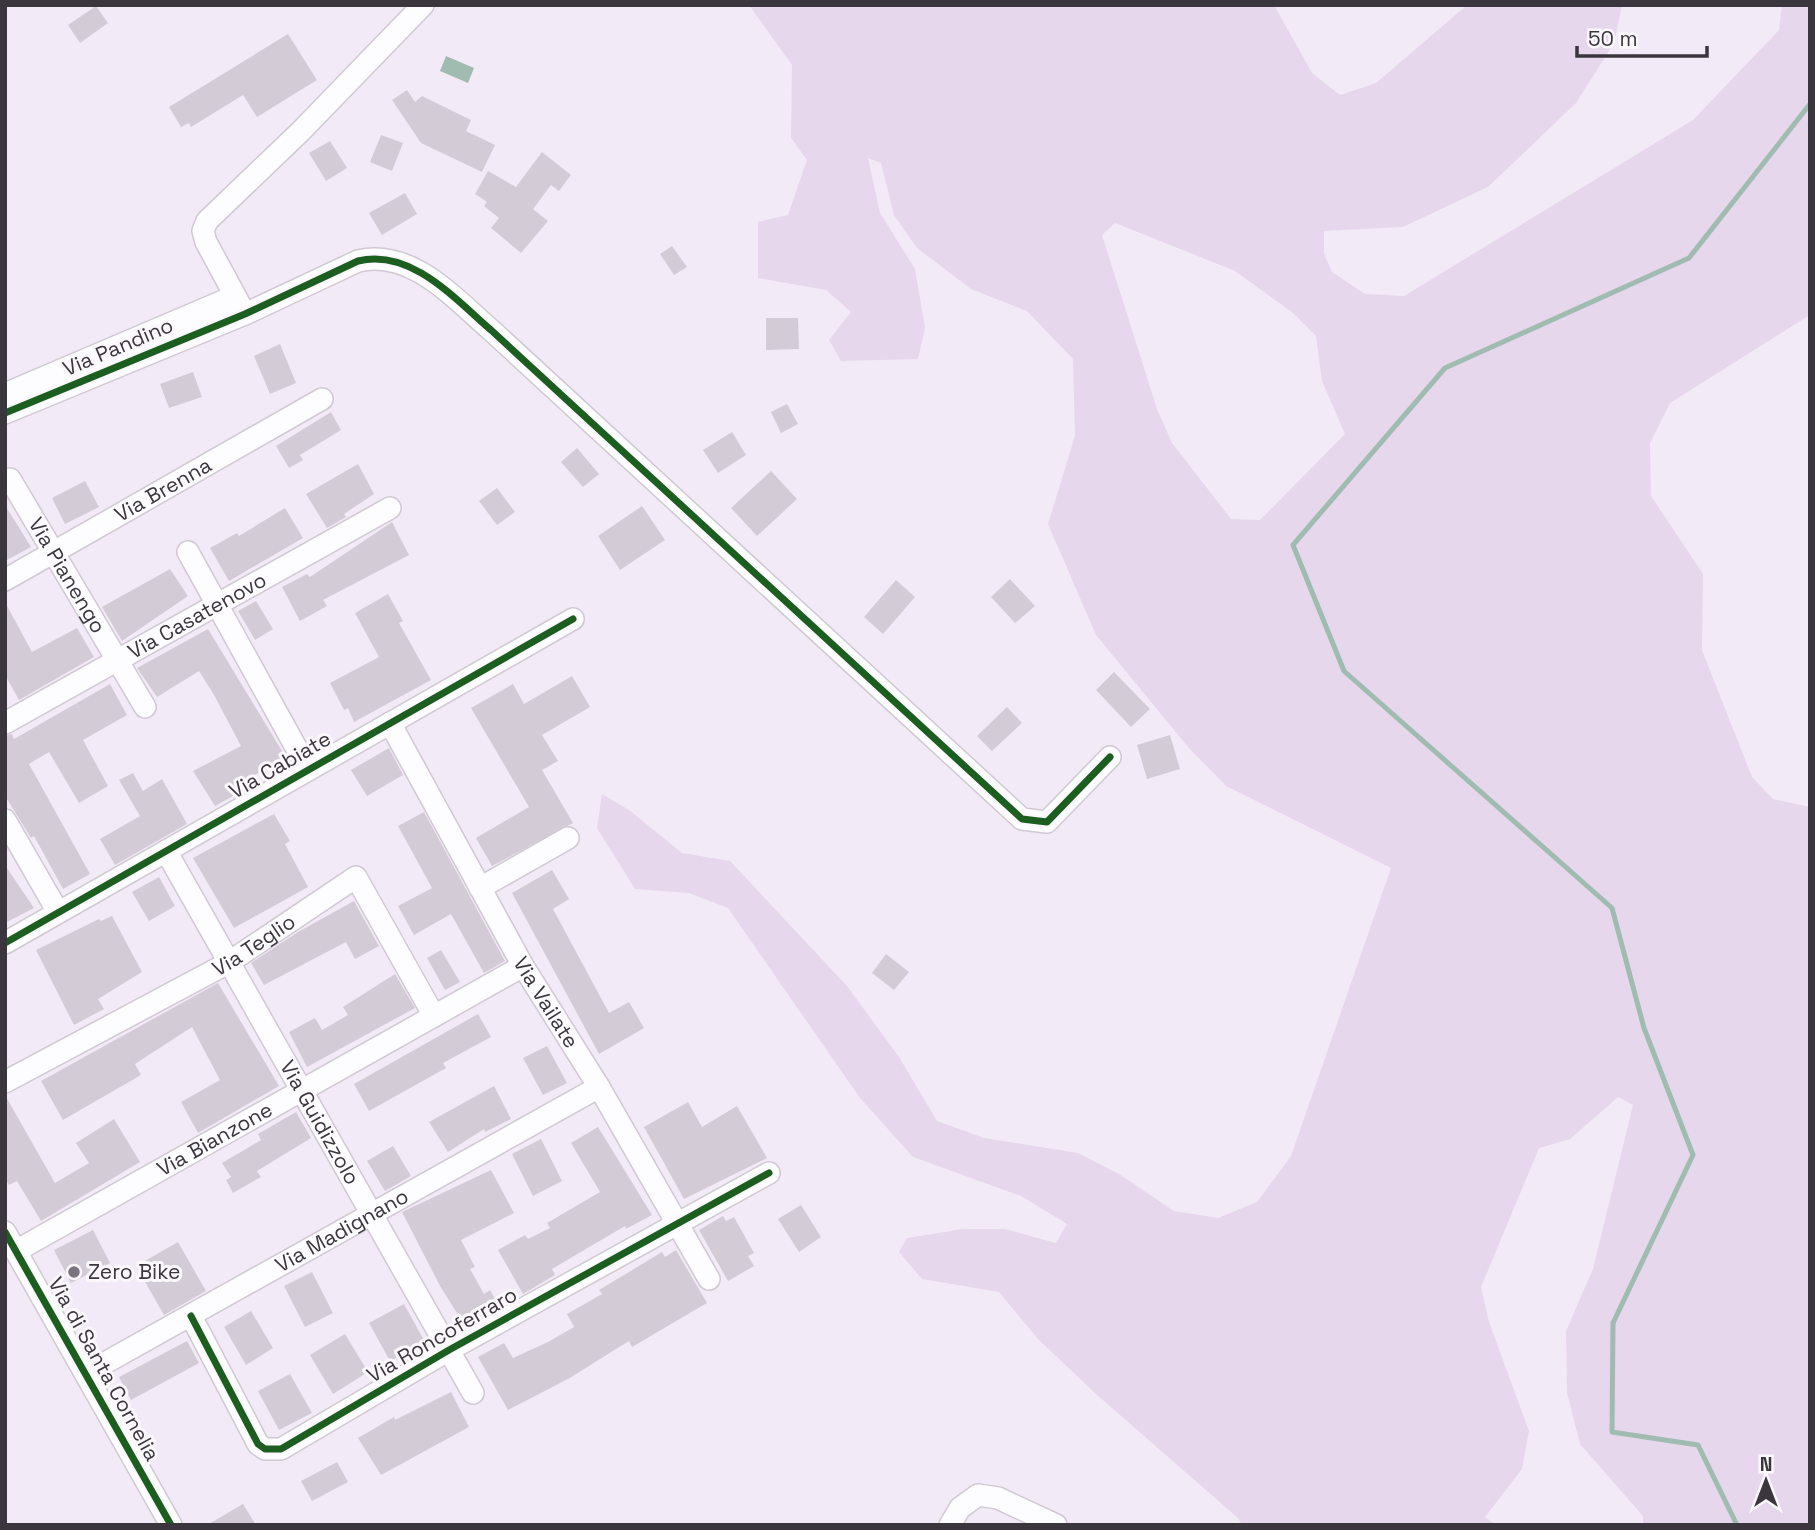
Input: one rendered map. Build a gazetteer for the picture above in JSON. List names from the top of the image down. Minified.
{"streets":{"street":["Via Pandino","Via Brenna","Via Pianengo","Via Casatenovo","Via Cabiate","Via Teglio","Via Vailate","Via Guidizzolo","Via Bianzone","Via Madignano","Via Roncoferraro","Via di Santa Cornelia"]},"crossings":[["Via Brenna","Via Pianengo"],["Via Pianengo","Via Casatenovo"],["Via Cabiate","Via Vailate"],["Via Cabiate","Via Guidizzolo"],["Via Teglio","Via Guidizzolo"],["Via Teglio","Via Bianzone"],["Via Vailate","Via Bianzone"],["Via Vailate","Via Madignano"],["Via Vailate","Via Roncoferraro"],["Via Guidizzolo","Via Bianzone"],["Via Guidizzolo","Via Madignano"],["Via Guidizzolo","Via Roncoferraro"],["Via Bianzone","Via di Santa Cornelia"],["Via Madignano","Via Roncoferraro"],["Via Madignano","Via di Santa Cornelia"]],"places":["Zero Bike"],"scale_bar":"50 m","north":"top"}
